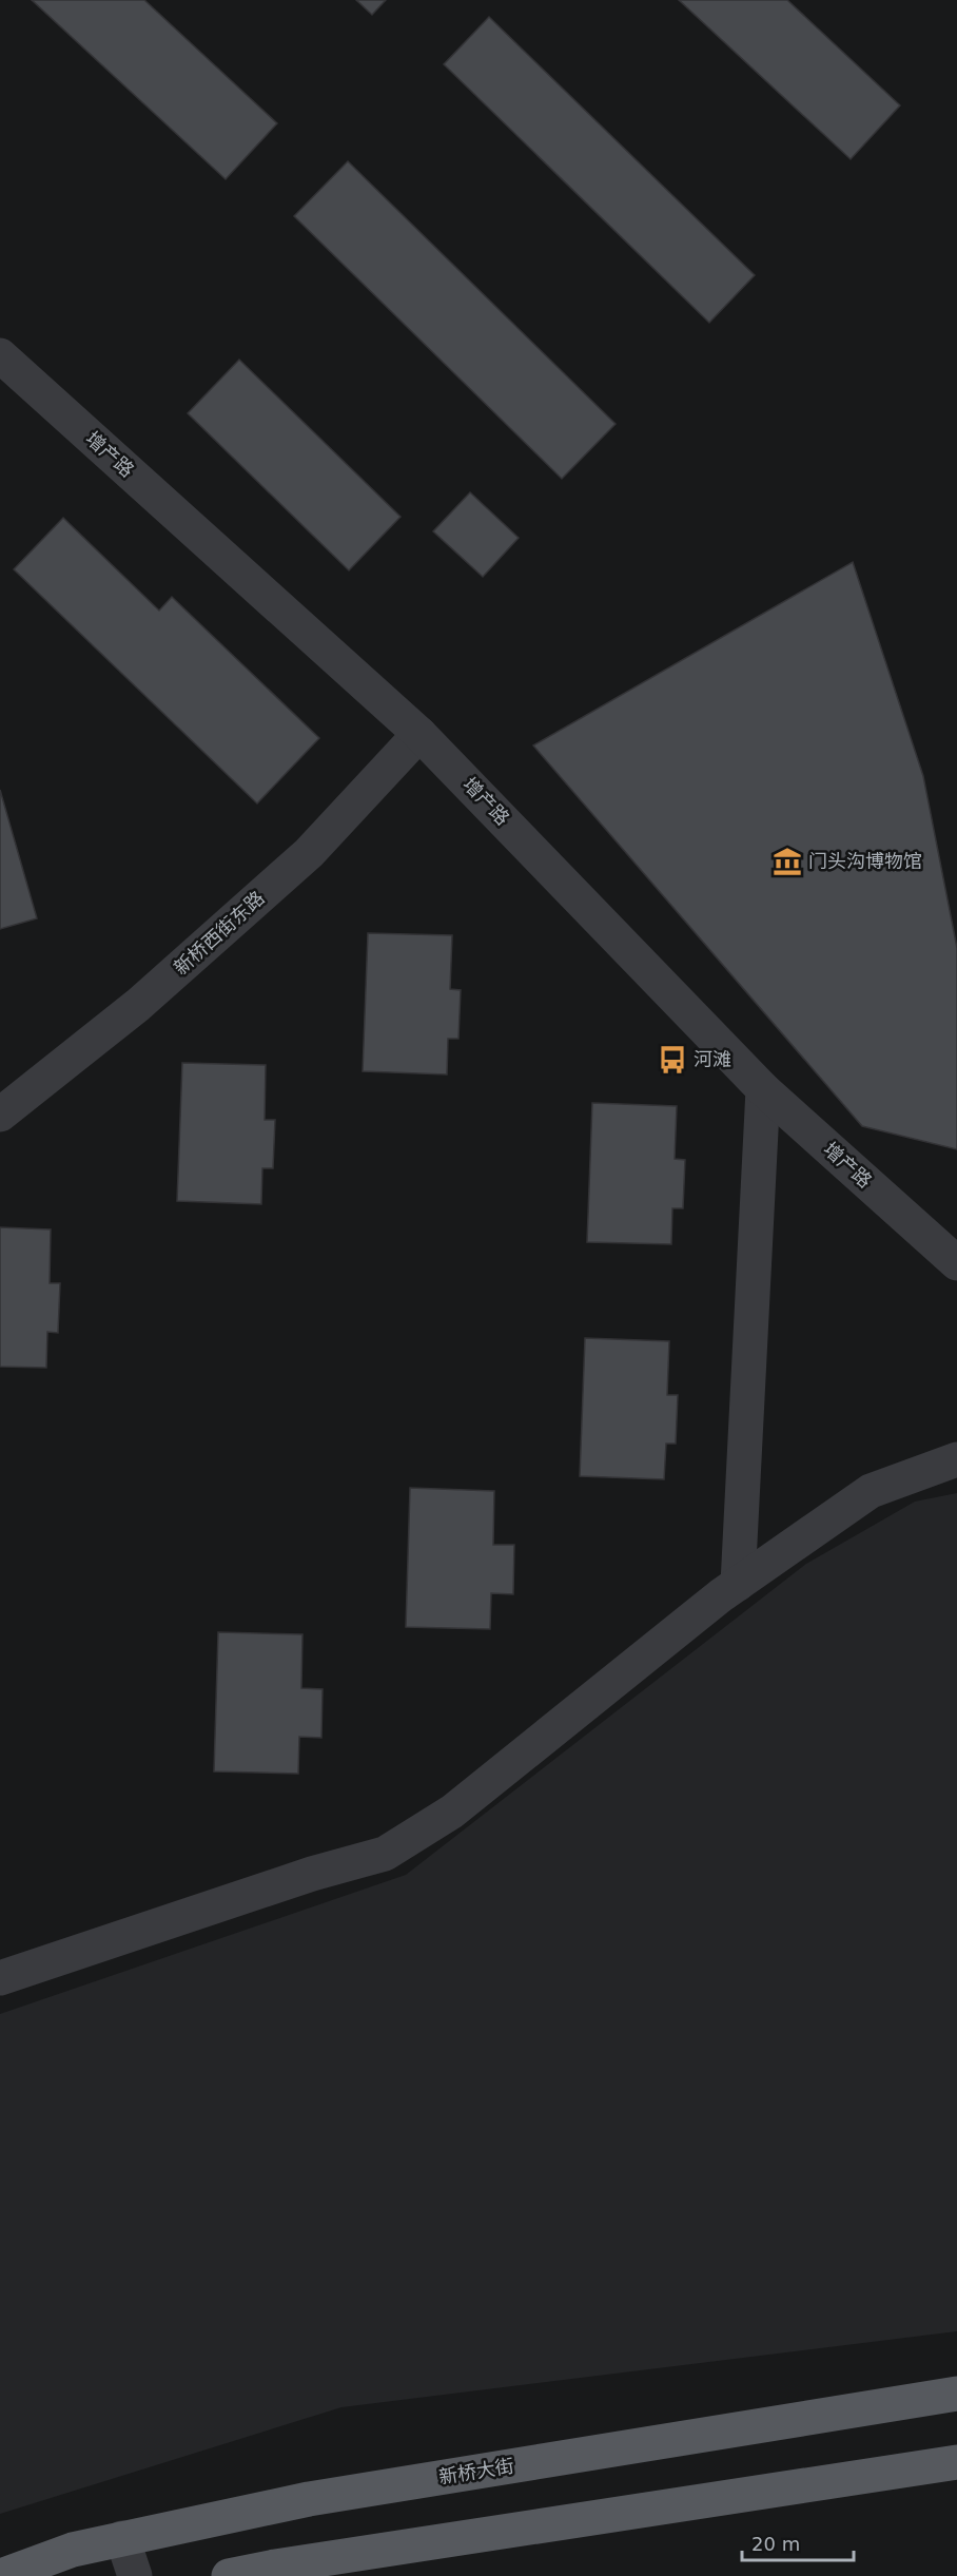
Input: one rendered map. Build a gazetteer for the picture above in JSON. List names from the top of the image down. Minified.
{"streets":{"main road":["新桥大街"],"street":["增产路","新桥西街东路"]},"crossings":[["增产路","新桥西街东路"]],"places":{"museum":["门头沟博物馆"],"bus stop":["河滩"]},"scale_bar":"20 m"}
